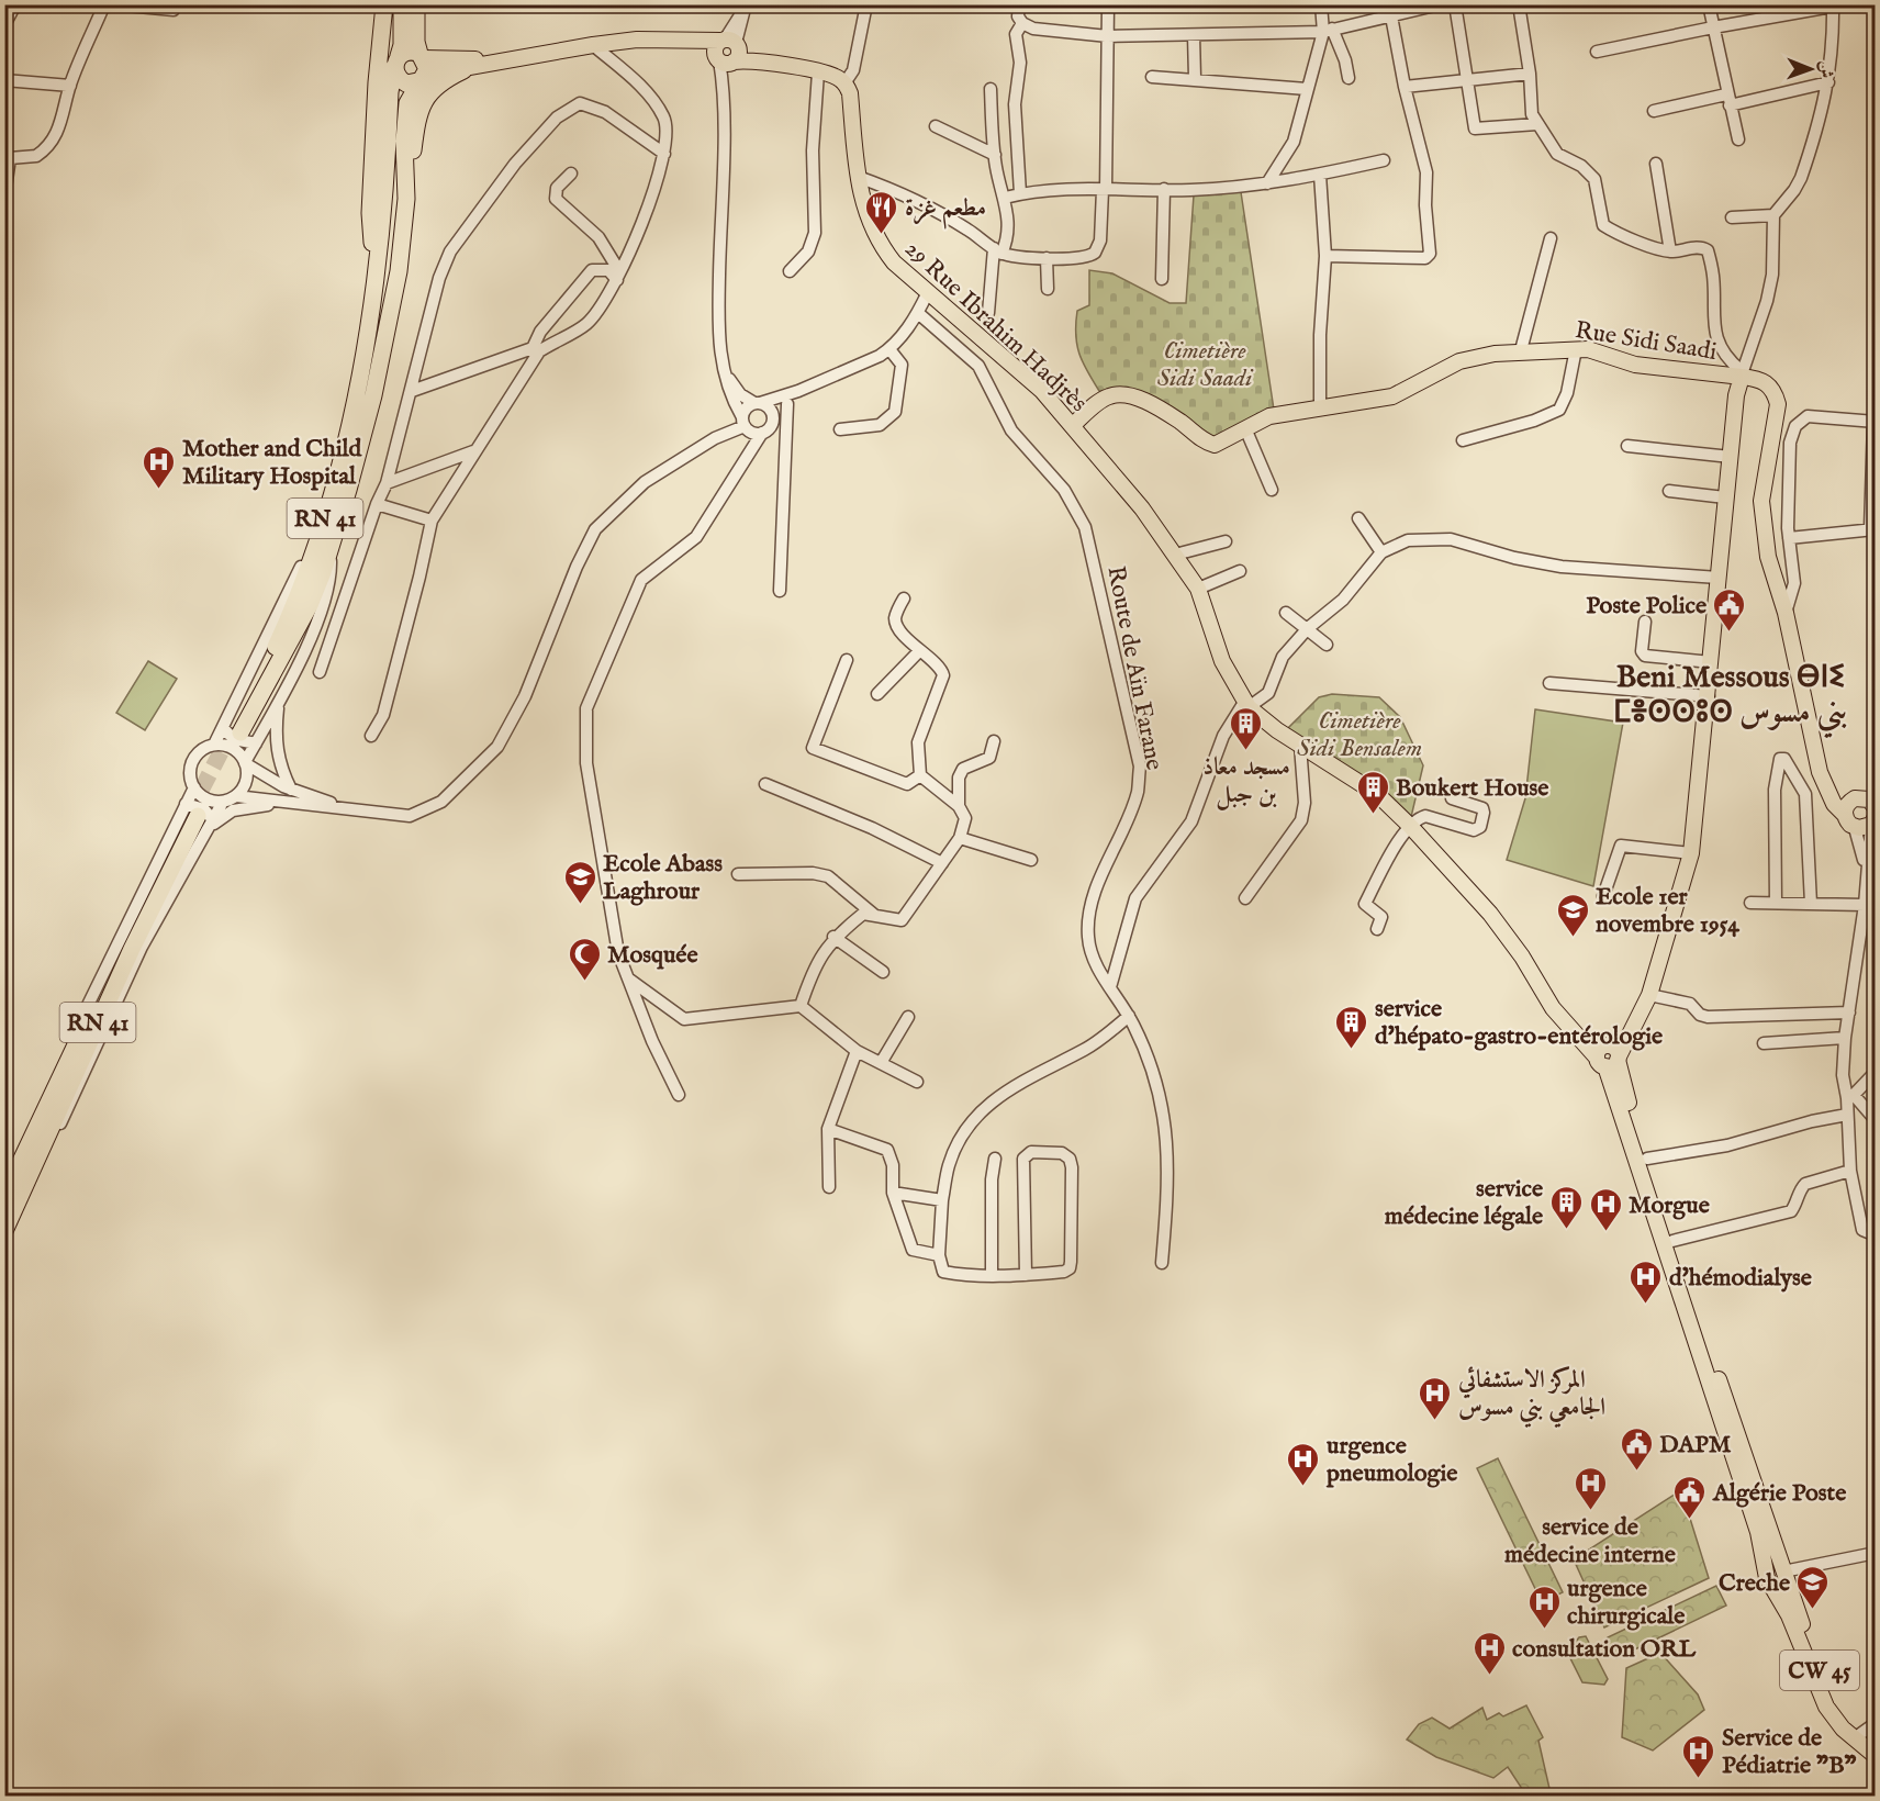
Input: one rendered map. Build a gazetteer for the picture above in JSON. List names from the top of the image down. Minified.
{"streets":{"highway":["RN 41"],"main road":["29 Rue Ibrahim Hadjrès","Rue Sidi Saadi","CW 45"],"street":["Route de Aïn Farane"]},"crossings":[["29 Rue Ibrahim Hadjrès","Rue Sidi Saadi"],["29 Rue Ibrahim Hadjrès","CW 45"]],"districts":["Beni Messous ⴱⵏⵉ ⵎⴻⵙⵙⵓⵙ بني مسوس"],"parks":["Cimetière Sidi Saadi","Cimetière Sidi Bensalem"],"places":{"restaurant":["مطعم غزة"],"hospital":["Mother and Child Military Hospital","Morgue","d'hémodialyse","المركز الاستشفائي الجامعي بني مسوس","urgence pneumologie","service de médecine interne","urgence chirurgicale","consultation ORL","Service de Pédiatrie \"B\""],"public building":["Poste Police","DAPM","Algérie Poste"],"building":["مسجد معاذ بن جبل","Boukert House","service d'hépato-gastro-entérologie","service médecine légale"],"school or university":["Ecole Abass Laghrour","Ecole 1er novembre 1954","Creche"],"mosque":["Mosquée"]},"north":"right"}
